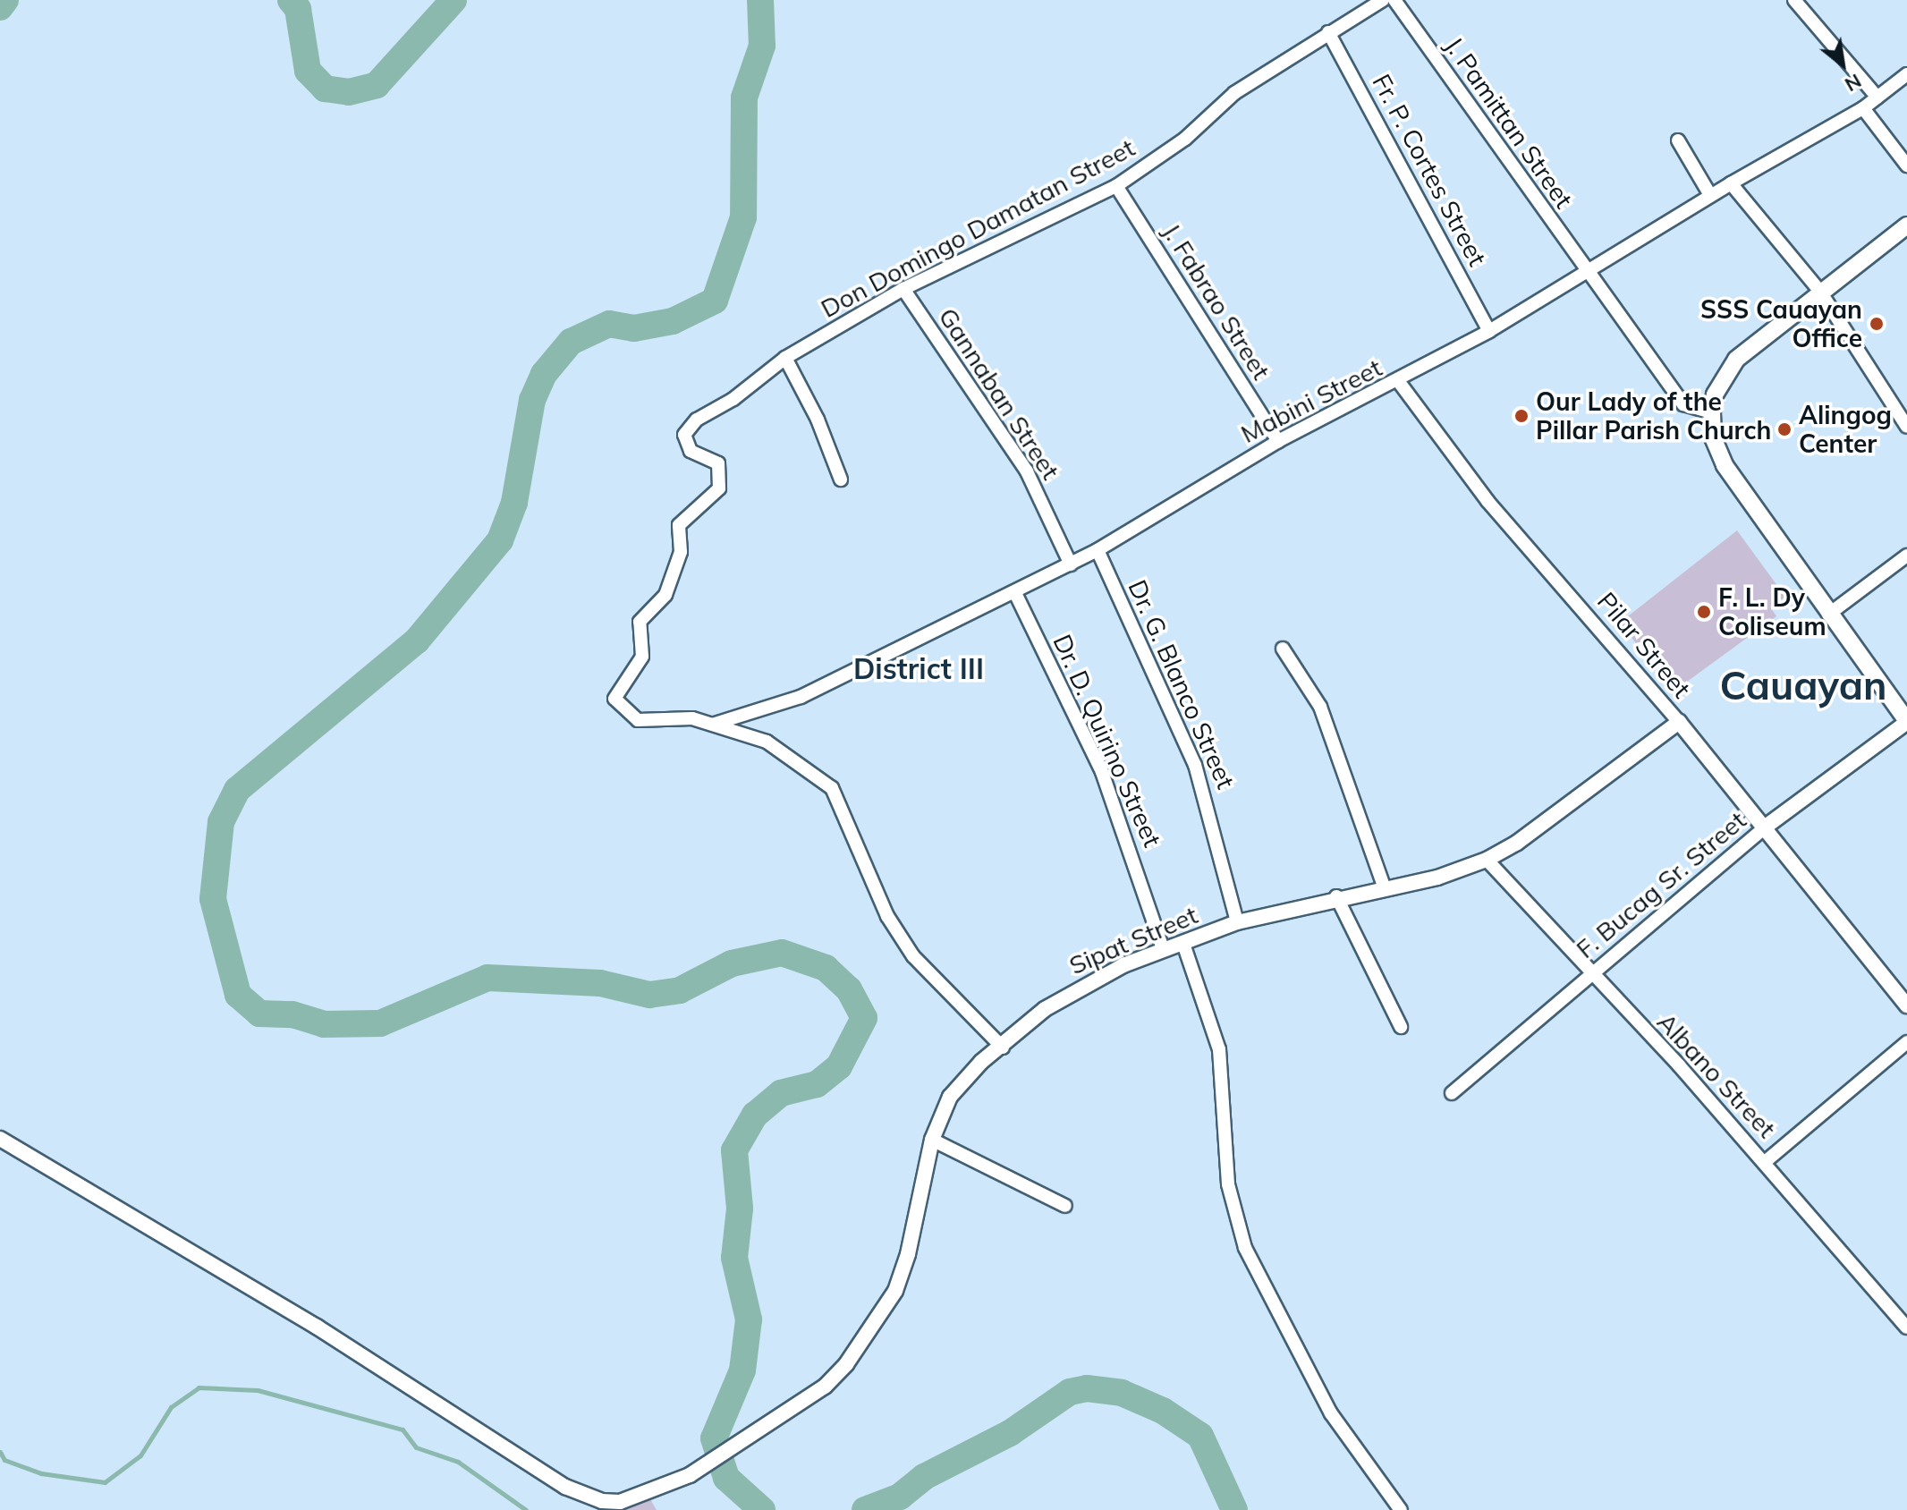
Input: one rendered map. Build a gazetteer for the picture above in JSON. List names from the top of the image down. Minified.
{"streets":{"street":["J. Pamittan Street","Fr. P. Cortes Street","Don Domingo Damatan Street","J. Fabrao Street","Gannaban Street","Mabini Street","Pilar Street","Dr. G. Blanco Street","Dr. D. Quirino Street","F. Bucag Sr. Street","Sipat Street","Albano Street"]},"crossings":[["J. Pamittan Street","Mabini Street"],["Fr. P. Cortes Street","Don Domingo Damatan Street"],["Fr. P. Cortes Street","Mabini Street"],["Don Domingo Damatan Street","J. Fabrao Street"],["Don Domingo Damatan Street","Gannaban Street"],["Don Domingo Damatan Street","Mabini Street"],["Don Domingo Damatan Street","Sipat Street"],["J. Fabrao Street","Mabini Street"],["Gannaban Street","Mabini Street"],["Mabini Street","Pilar Street"],["Mabini Street","Dr. G. Blanco Street"],["Mabini Street","Dr. D. Quirino Street"],["Pilar Street","F. Bucag Sr. Street"],["Pilar Street","Sipat Street"],["Dr. G. Blanco Street","Sipat Street"],["Dr. D. Quirino Street","Sipat Street"],["F. Bucag Sr. Street","Albano Street"],["Sipat Street","Albano Street"]],"districts":["District III","Cauayan"],"places":["SSS Cauayan Office","Our Lady of the Pillar Parish Church","Alingog Center","F. L. Dy Coliseum"],"north":"bottom right"}
